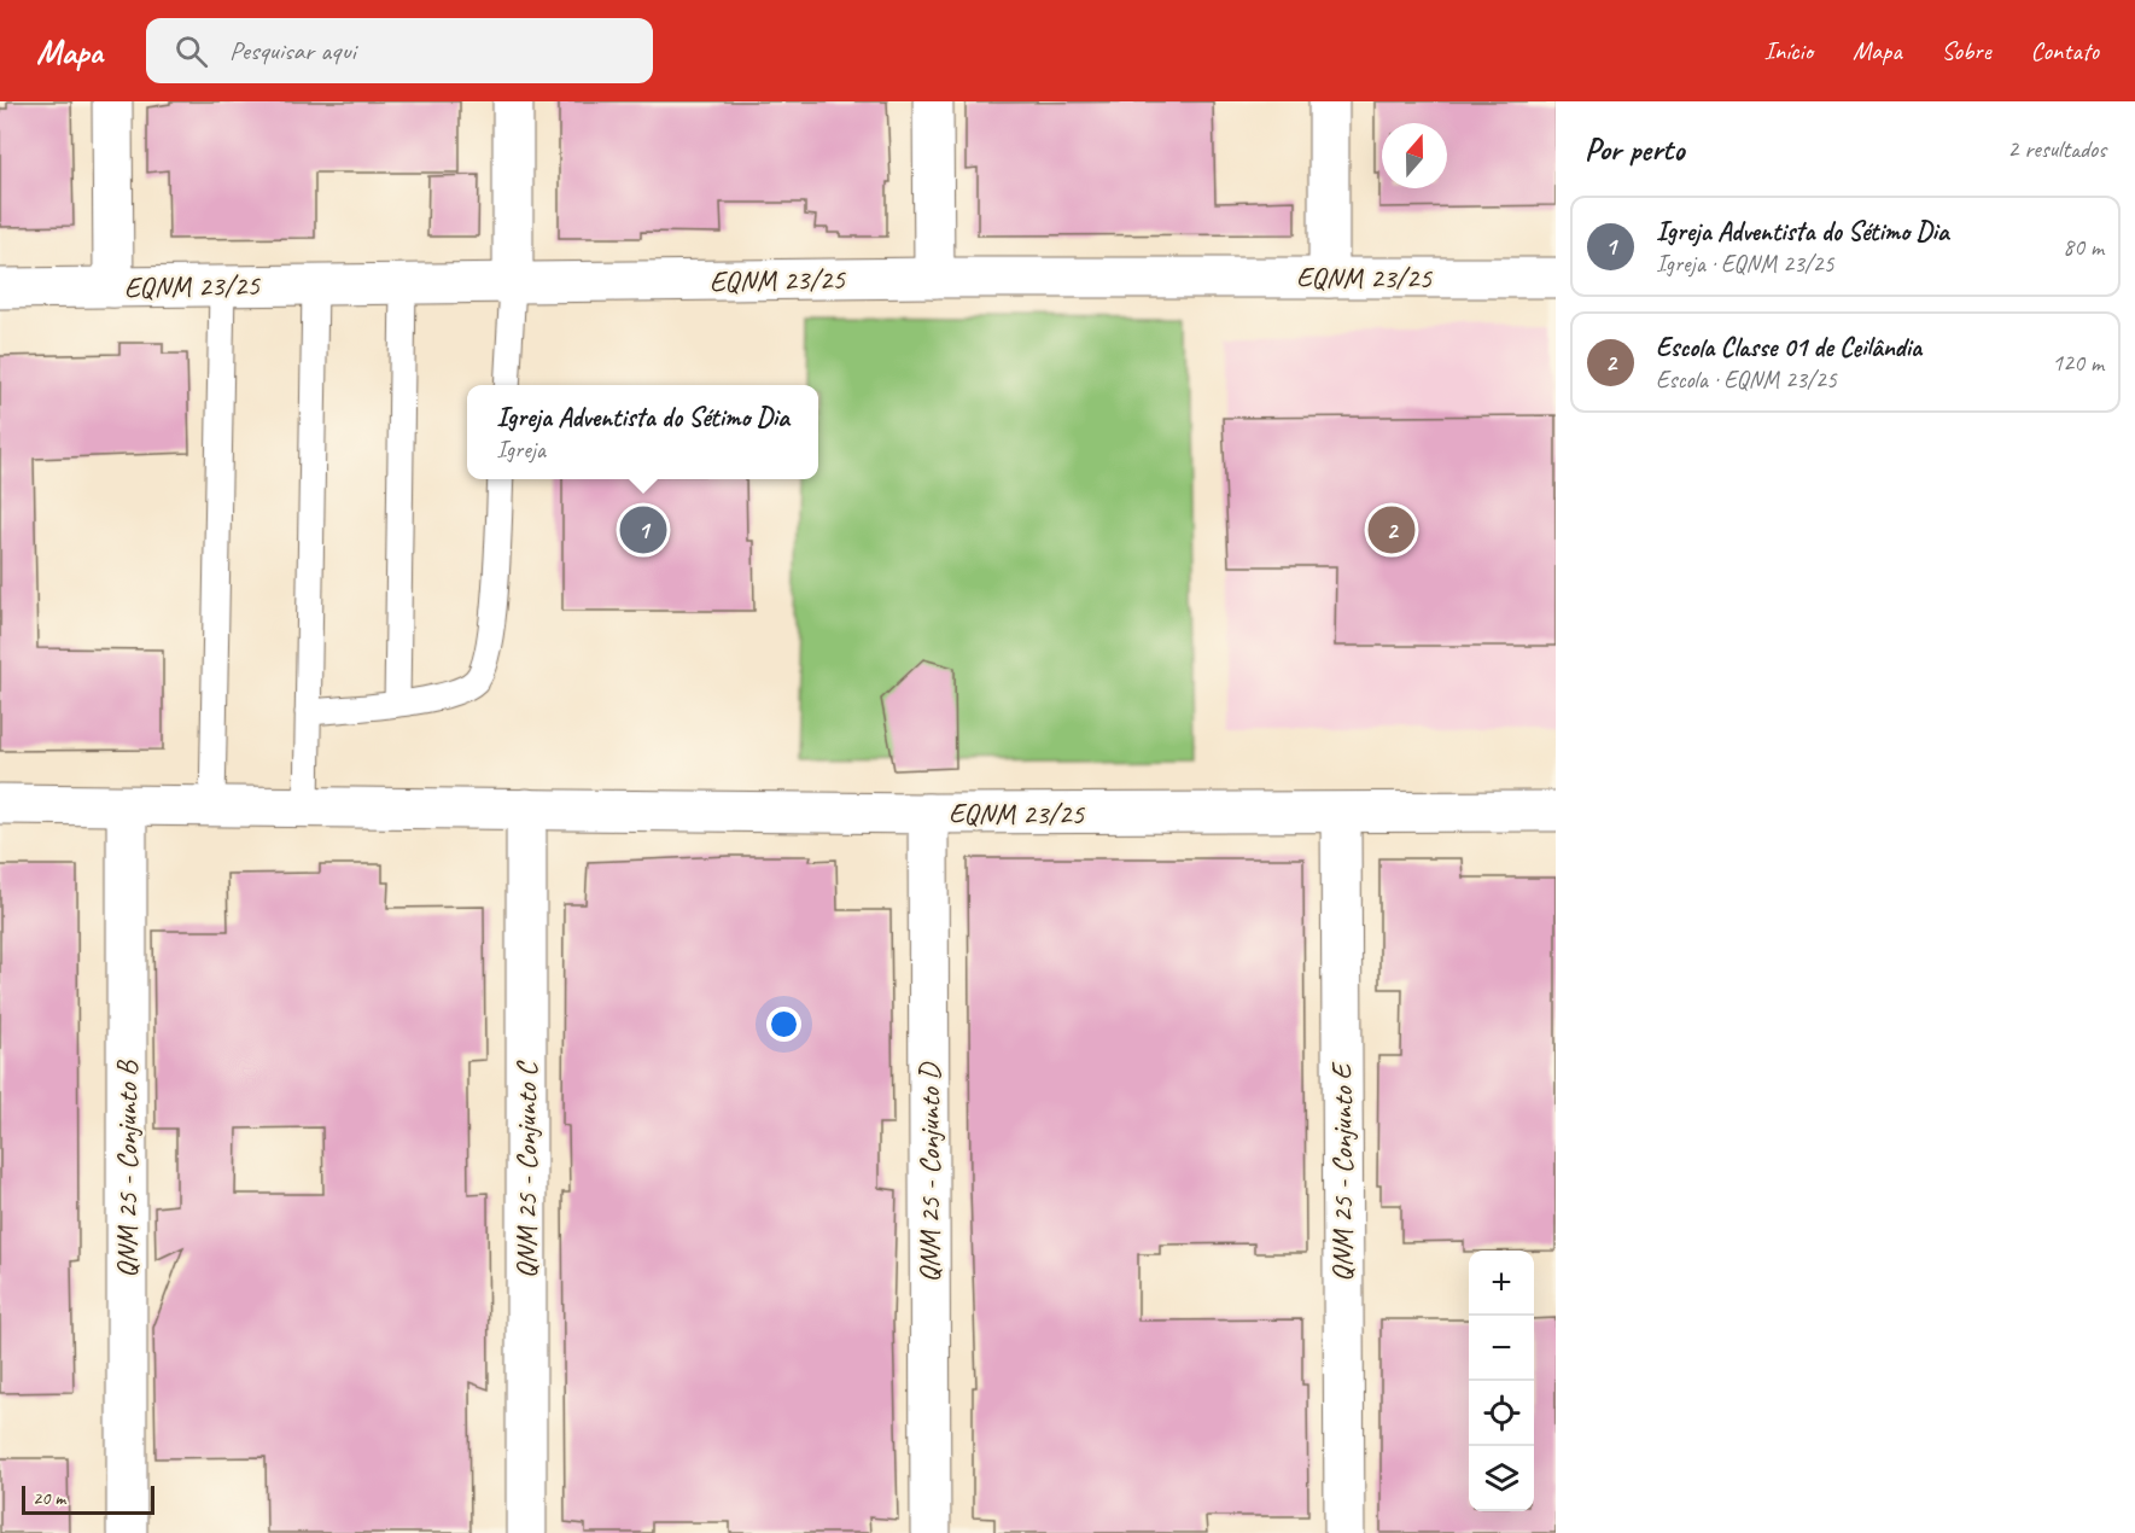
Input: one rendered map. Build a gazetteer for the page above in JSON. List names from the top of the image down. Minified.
{"streets":{"street":["EQNM 23/25","QNM 25 - Conjunto B","QNM 25 - Conjunto C","QNM 25 - Conjunto D","QNM 25 - Conjunto E"]},"crossings":[["EQNM 23/25","QNM 25 - Conjunto B"],["EQNM 23/25","QNM 25 - Conjunto C"],["EQNM 23/25","QNM 25 - Conjunto D"],["EQNM 23/25","QNM 25 - Conjunto E"]],"scale_bar":"20 m","north":"top","page":{"header":"Mapa","search":"Pesquisar aqui","nav":["Início","Mapa","Sobre","Contato"],"heading":["Por perto","2 resultados"],"list":[{"mark":"1","name":"Igreja Adventista do Sétimo Dia","note":"Igreja · EQNM 23/25","value":"80 m"},{"mark":"2","name":"Escola Classe 01 de Ceilândia","note":"Escola · EQNM 23/25","value":"120 m"}],"popup":["Igreja Adventista do Sétimo Dia","Igreja"],"pins":["1","2"],"map_buttons":["+","−"],"scale":"20 m"}}
